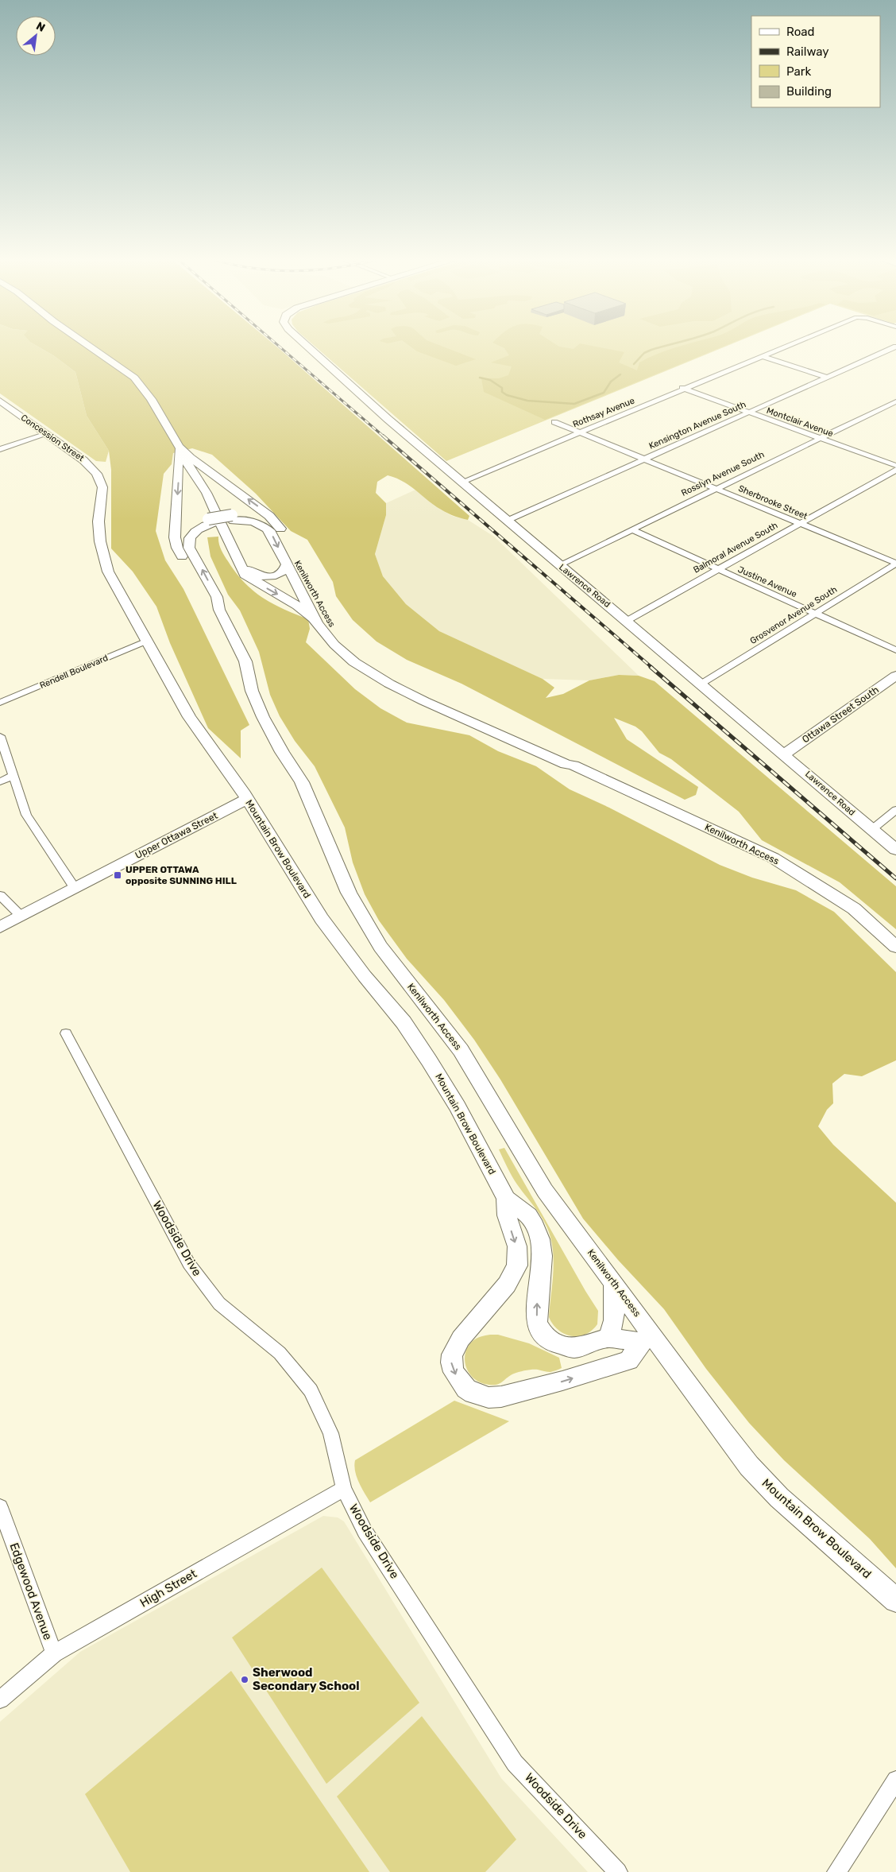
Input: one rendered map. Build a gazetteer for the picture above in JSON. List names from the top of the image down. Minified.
{"streets":{"main road":["Concession Street","Lawrence Road","Kenilworth Access","Ottawa Street South","Upper Ottawa Street","Mountain Brow Boulevard"],"street":["Rothsay Avenue","Montclair Avenue","Kensington Avenue South","Rosslyn Avenue South","Sherbrooke Street","Balmoral Avenue South","Justine Avenue","Grosvenor Avenue South","Rendell Boulevard","Woodside Drive","High Street","Edgewood Avenue"]},"crossings":[["Rothsay Avenue","Montclair Avenue"],["Rothsay Avenue","Sherbrooke Street"],["Rothsay Avenue","Lawrence Road"],["Montclair Avenue","Kensington Avenue South"],["Montclair Avenue","Rosslyn Avenue South"],["Kensington Avenue South","Sherbrooke Street"],["Kensington Avenue South","Lawrence Road"],["Concession Street","Mountain Brow Boulevard"],["Rosslyn Avenue South","Sherbrooke Street"],["Rosslyn Avenue South","Justine Avenue"],["Rosslyn Avenue South","Lawrence Road"],["Sherbrooke Street","Balmoral Avenue South"],["Sherbrooke Street","Grosvenor Avenue South"],["Balmoral Avenue South","Justine Avenue"],["Balmoral Avenue South","Lawrence Road"],["Justine Avenue","Grosvenor Avenue South"],["Lawrence Road","Grosvenor Avenue South"],["Lawrence Road","Ottawa Street South"],["Kenilworth Access","Mountain Brow Boulevard"],["Rendell Boulevard","Mountain Brow Boulevard"],["Upper Ottawa Street","Mountain Brow Boulevard"],["Woodside Drive","High Street"],["High Street","Edgewood Avenue"]],"places":{"transit":["UPPER OTTAWA opposite SUNNING HILL"],"other":["Sherwood Secondary School"]},"legend":["Road","Railway","Park","Building"],"north":"top right"}
